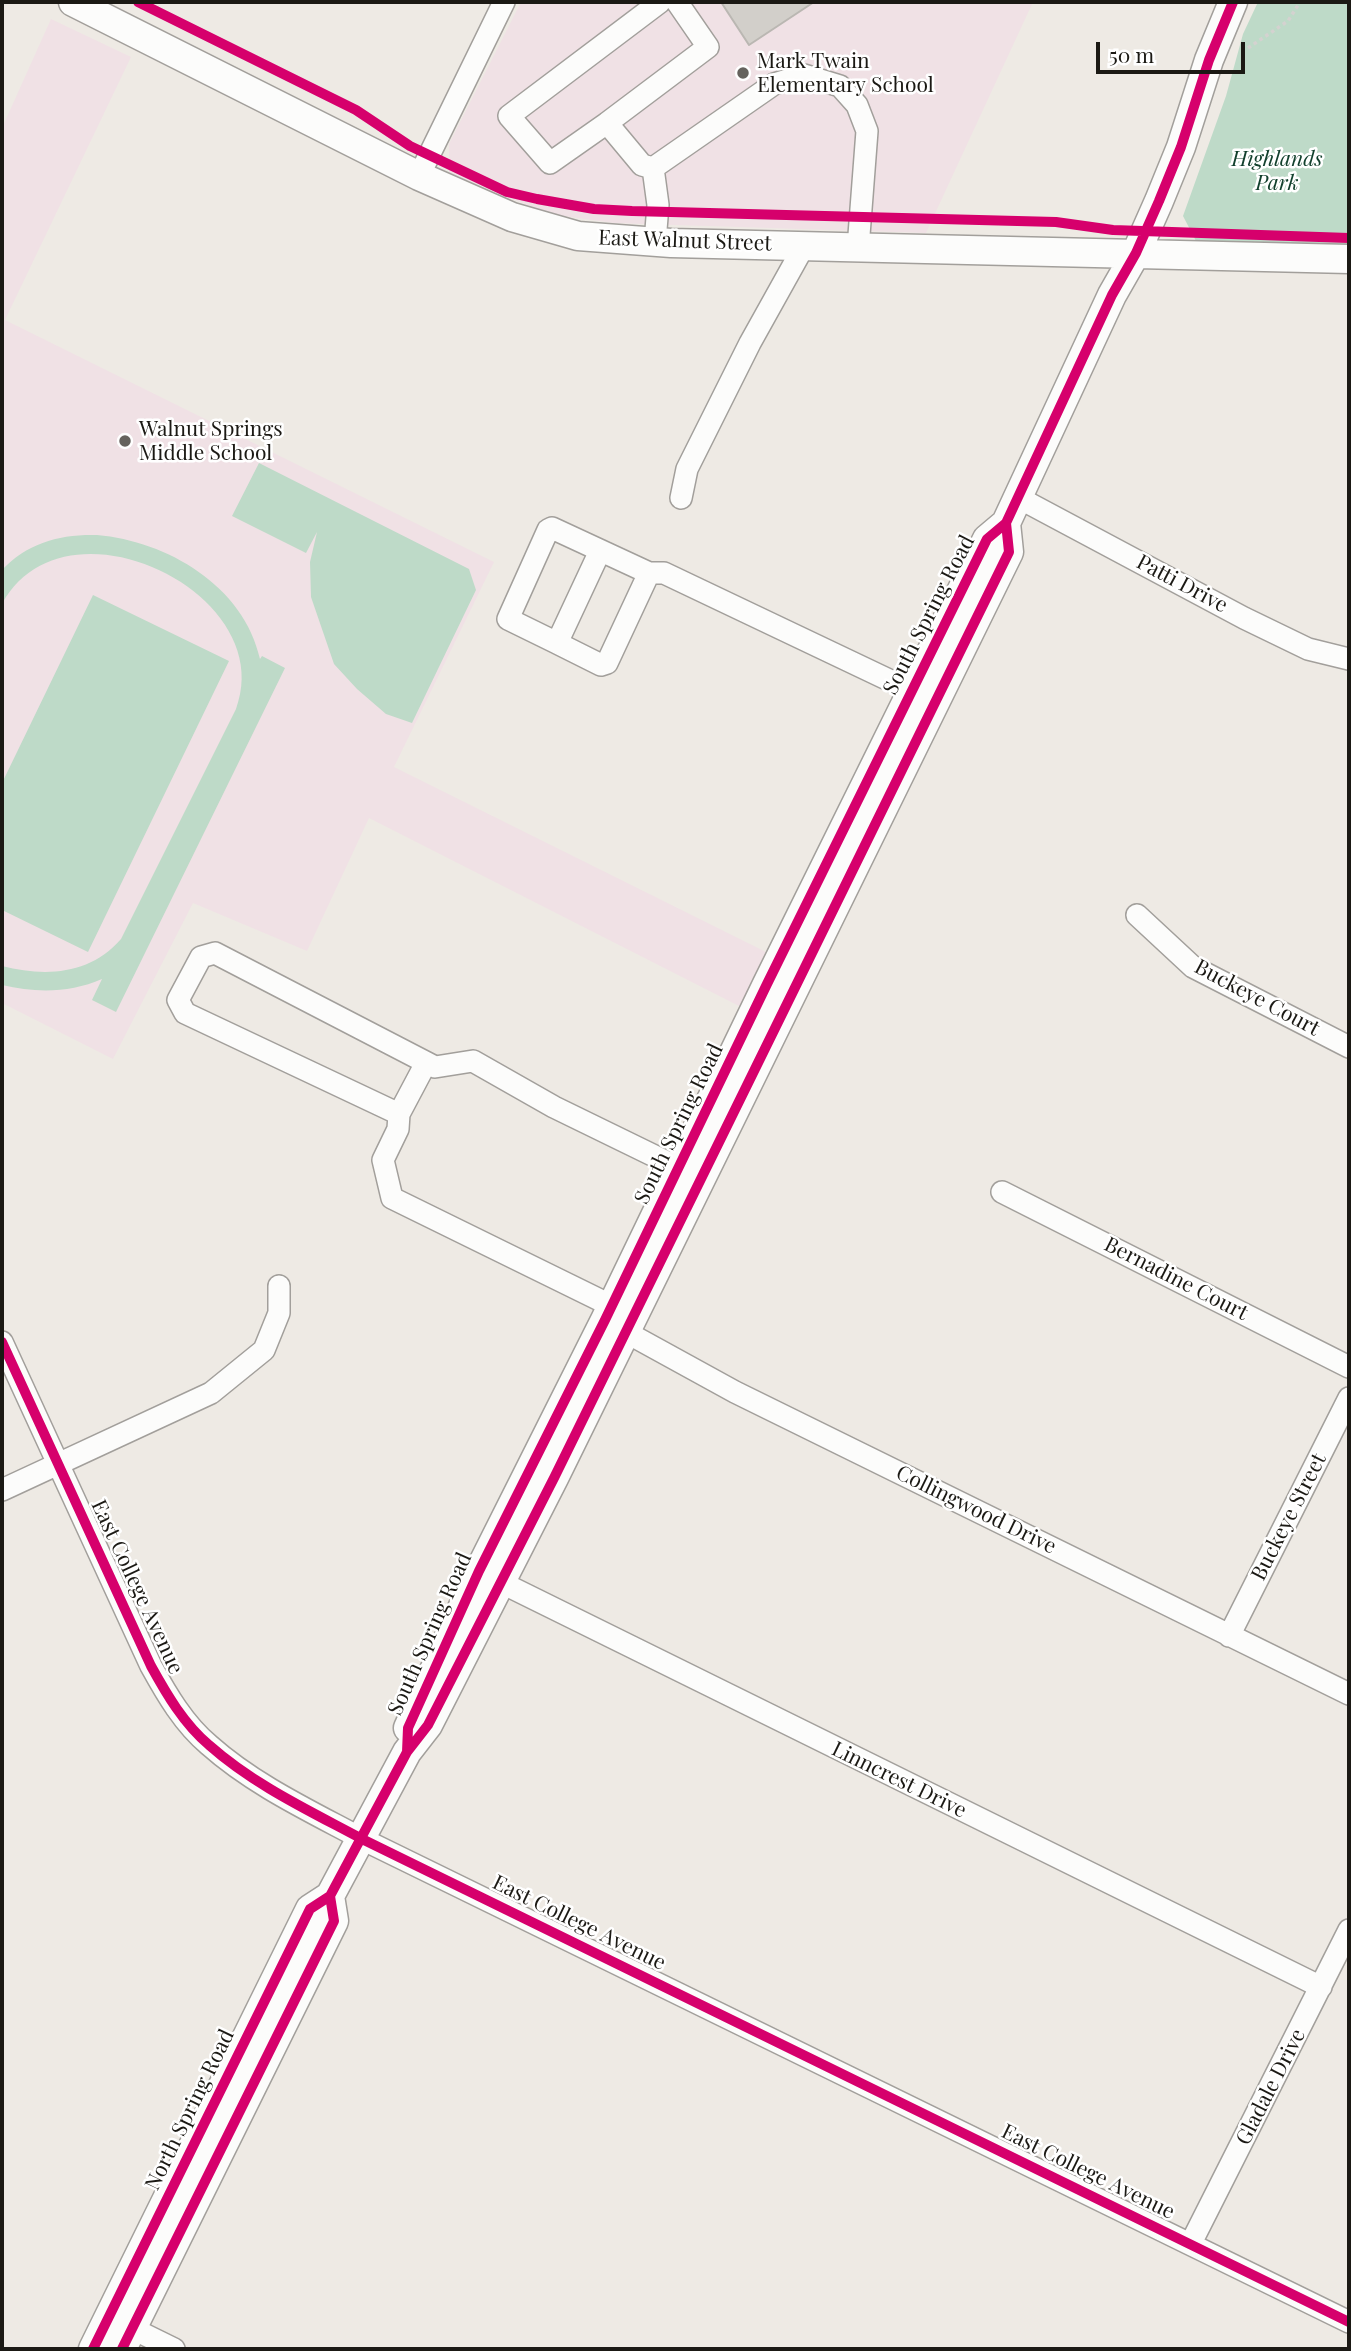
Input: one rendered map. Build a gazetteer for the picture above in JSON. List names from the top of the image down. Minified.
{"streets":{"main road":["East Walnut Street","South Spring Road","North Spring Road"],"street":["Patti Drive","Buckeye Court","Bernadine Court","Collingwood Drive","Buckeye Street","East College Avenue","Linncrest Drive","Gladale Drive"]},"crossings":[["East Walnut Street","South Spring Road"],["Patti Drive","South Spring Road"],["South Spring Road","Collingwood Drive"],["South Spring Road","East College Avenue"],["South Spring Road","Linncrest Drive"],["South Spring Road","North Spring Road"],["Collingwood Drive","Buckeye Street"],["East College Avenue","Gladale Drive"],["East College Avenue","North Spring Road"],["Linncrest Drive","Gladale Drive"]],"parks":["Highlands Park"],"places":["Mark Twain Elementary School","Walnut Springs Middle School"],"scale_bar":"50 m"}
